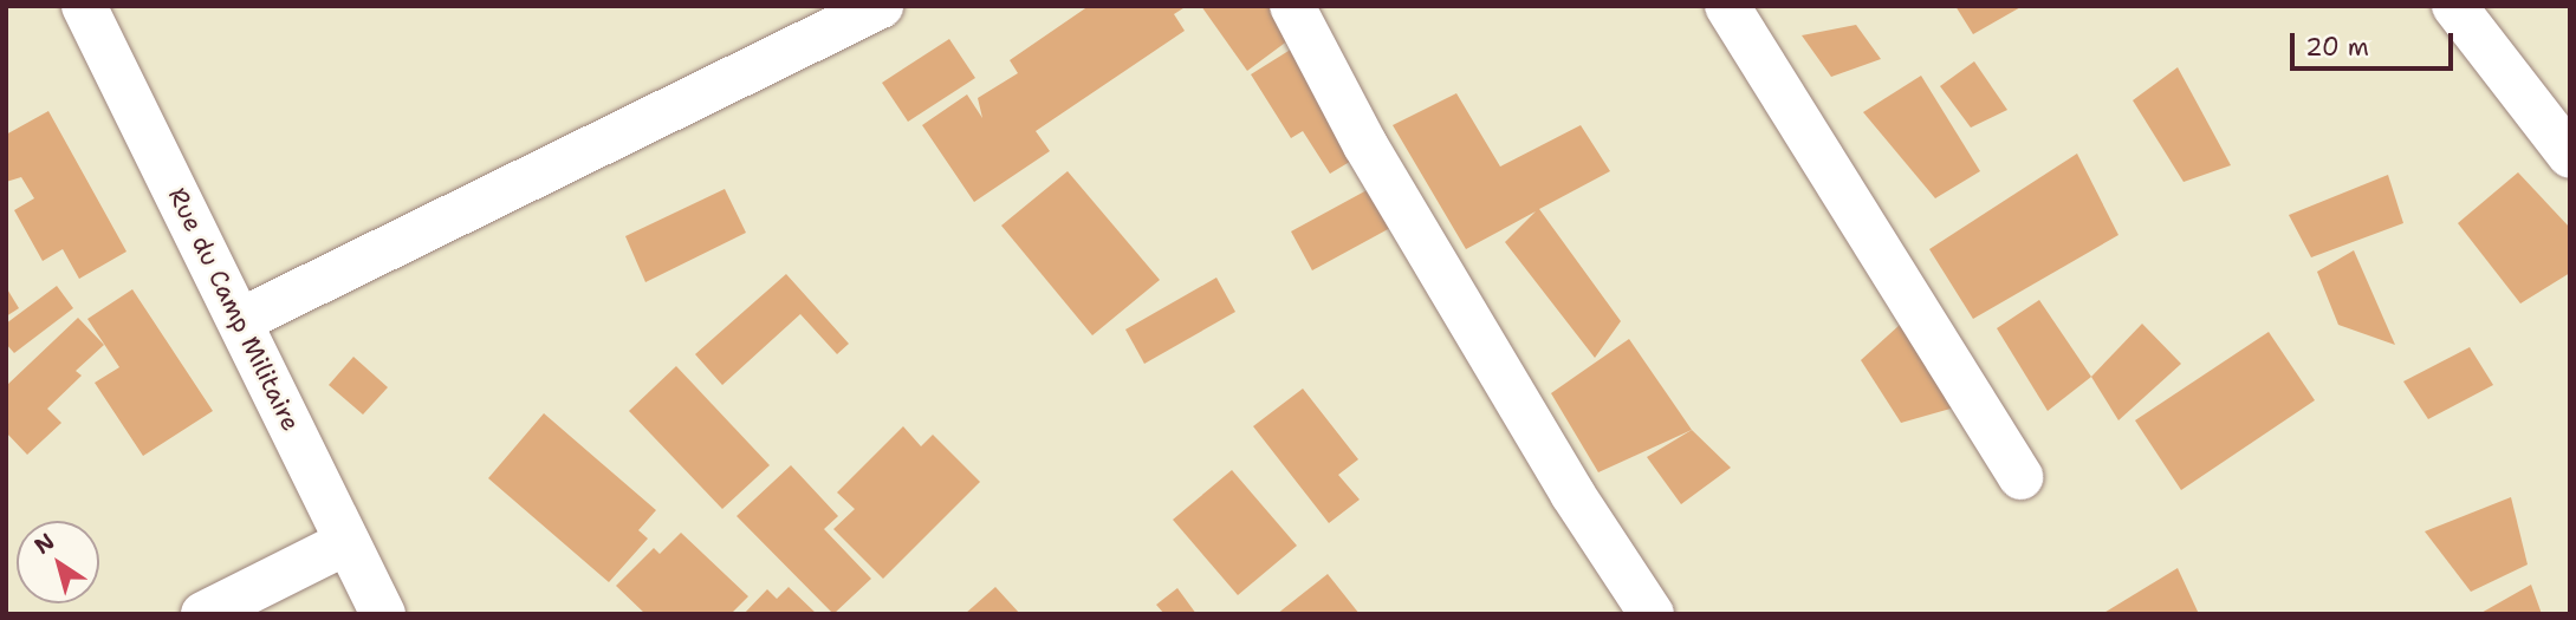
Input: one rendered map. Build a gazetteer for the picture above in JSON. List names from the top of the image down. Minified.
{"streets":{"street":["Rue du Camp Militaire"]},"scale_bar":"20 m","north":"top left"}
